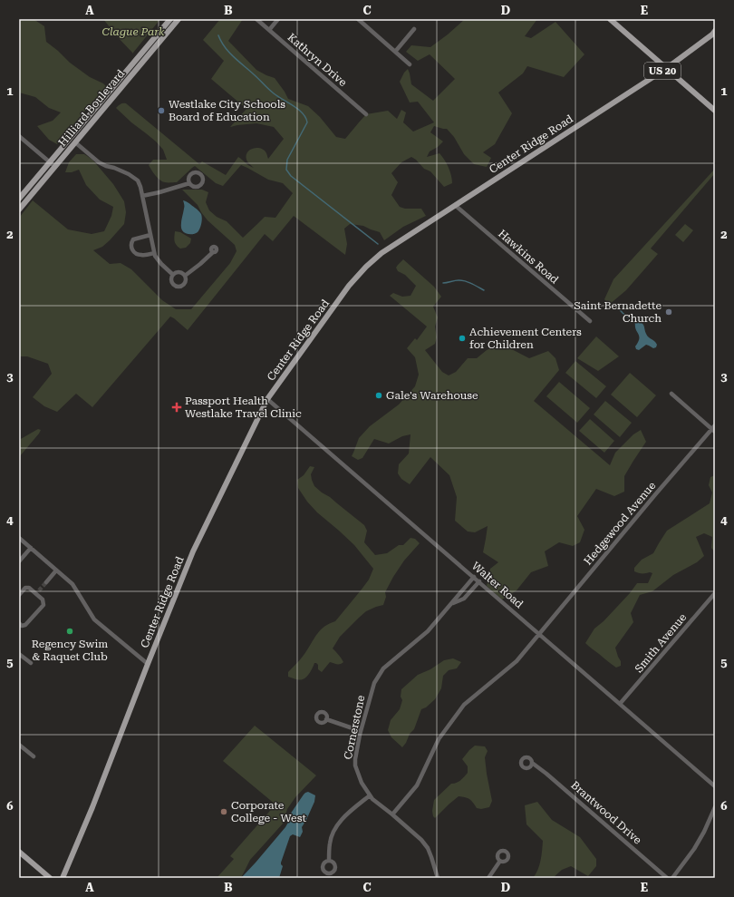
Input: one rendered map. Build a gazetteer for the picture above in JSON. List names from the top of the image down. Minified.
{"streets":{"main road":["US 20","Hilliard Boulevard","Center Ridge Road"],"street":["Kathryn Drive","Hawkins Road","Hedgewood Avenue","Walter Road","Smith Avenue","Cornerstone","Brantwood Drive"]},"crossings":[["Center Ridge Road","Hawkins Road"],["Center Ridge Road","Walter Road"],["Hedgewood Avenue","Walter Road"],["Hedgewood Avenue","Cornerstone"],["Walter Road","Smith Avenue"],["Walter Road","Cornerstone"]],"parks":["Clague Park"],"places":{"other":["Westlake City Schools Board of Education","Saint Bernadette Church","Achievement Centers for Children","Gale's Warehouse","Regency Swim & Raquet Club","Corporate College - West"],"health":["Passport Health Westlake Travel Clinic"]},"grid":{"columns":["A","B","C","D","E"],"rows":["1","2","3","4","5","6"]}}
